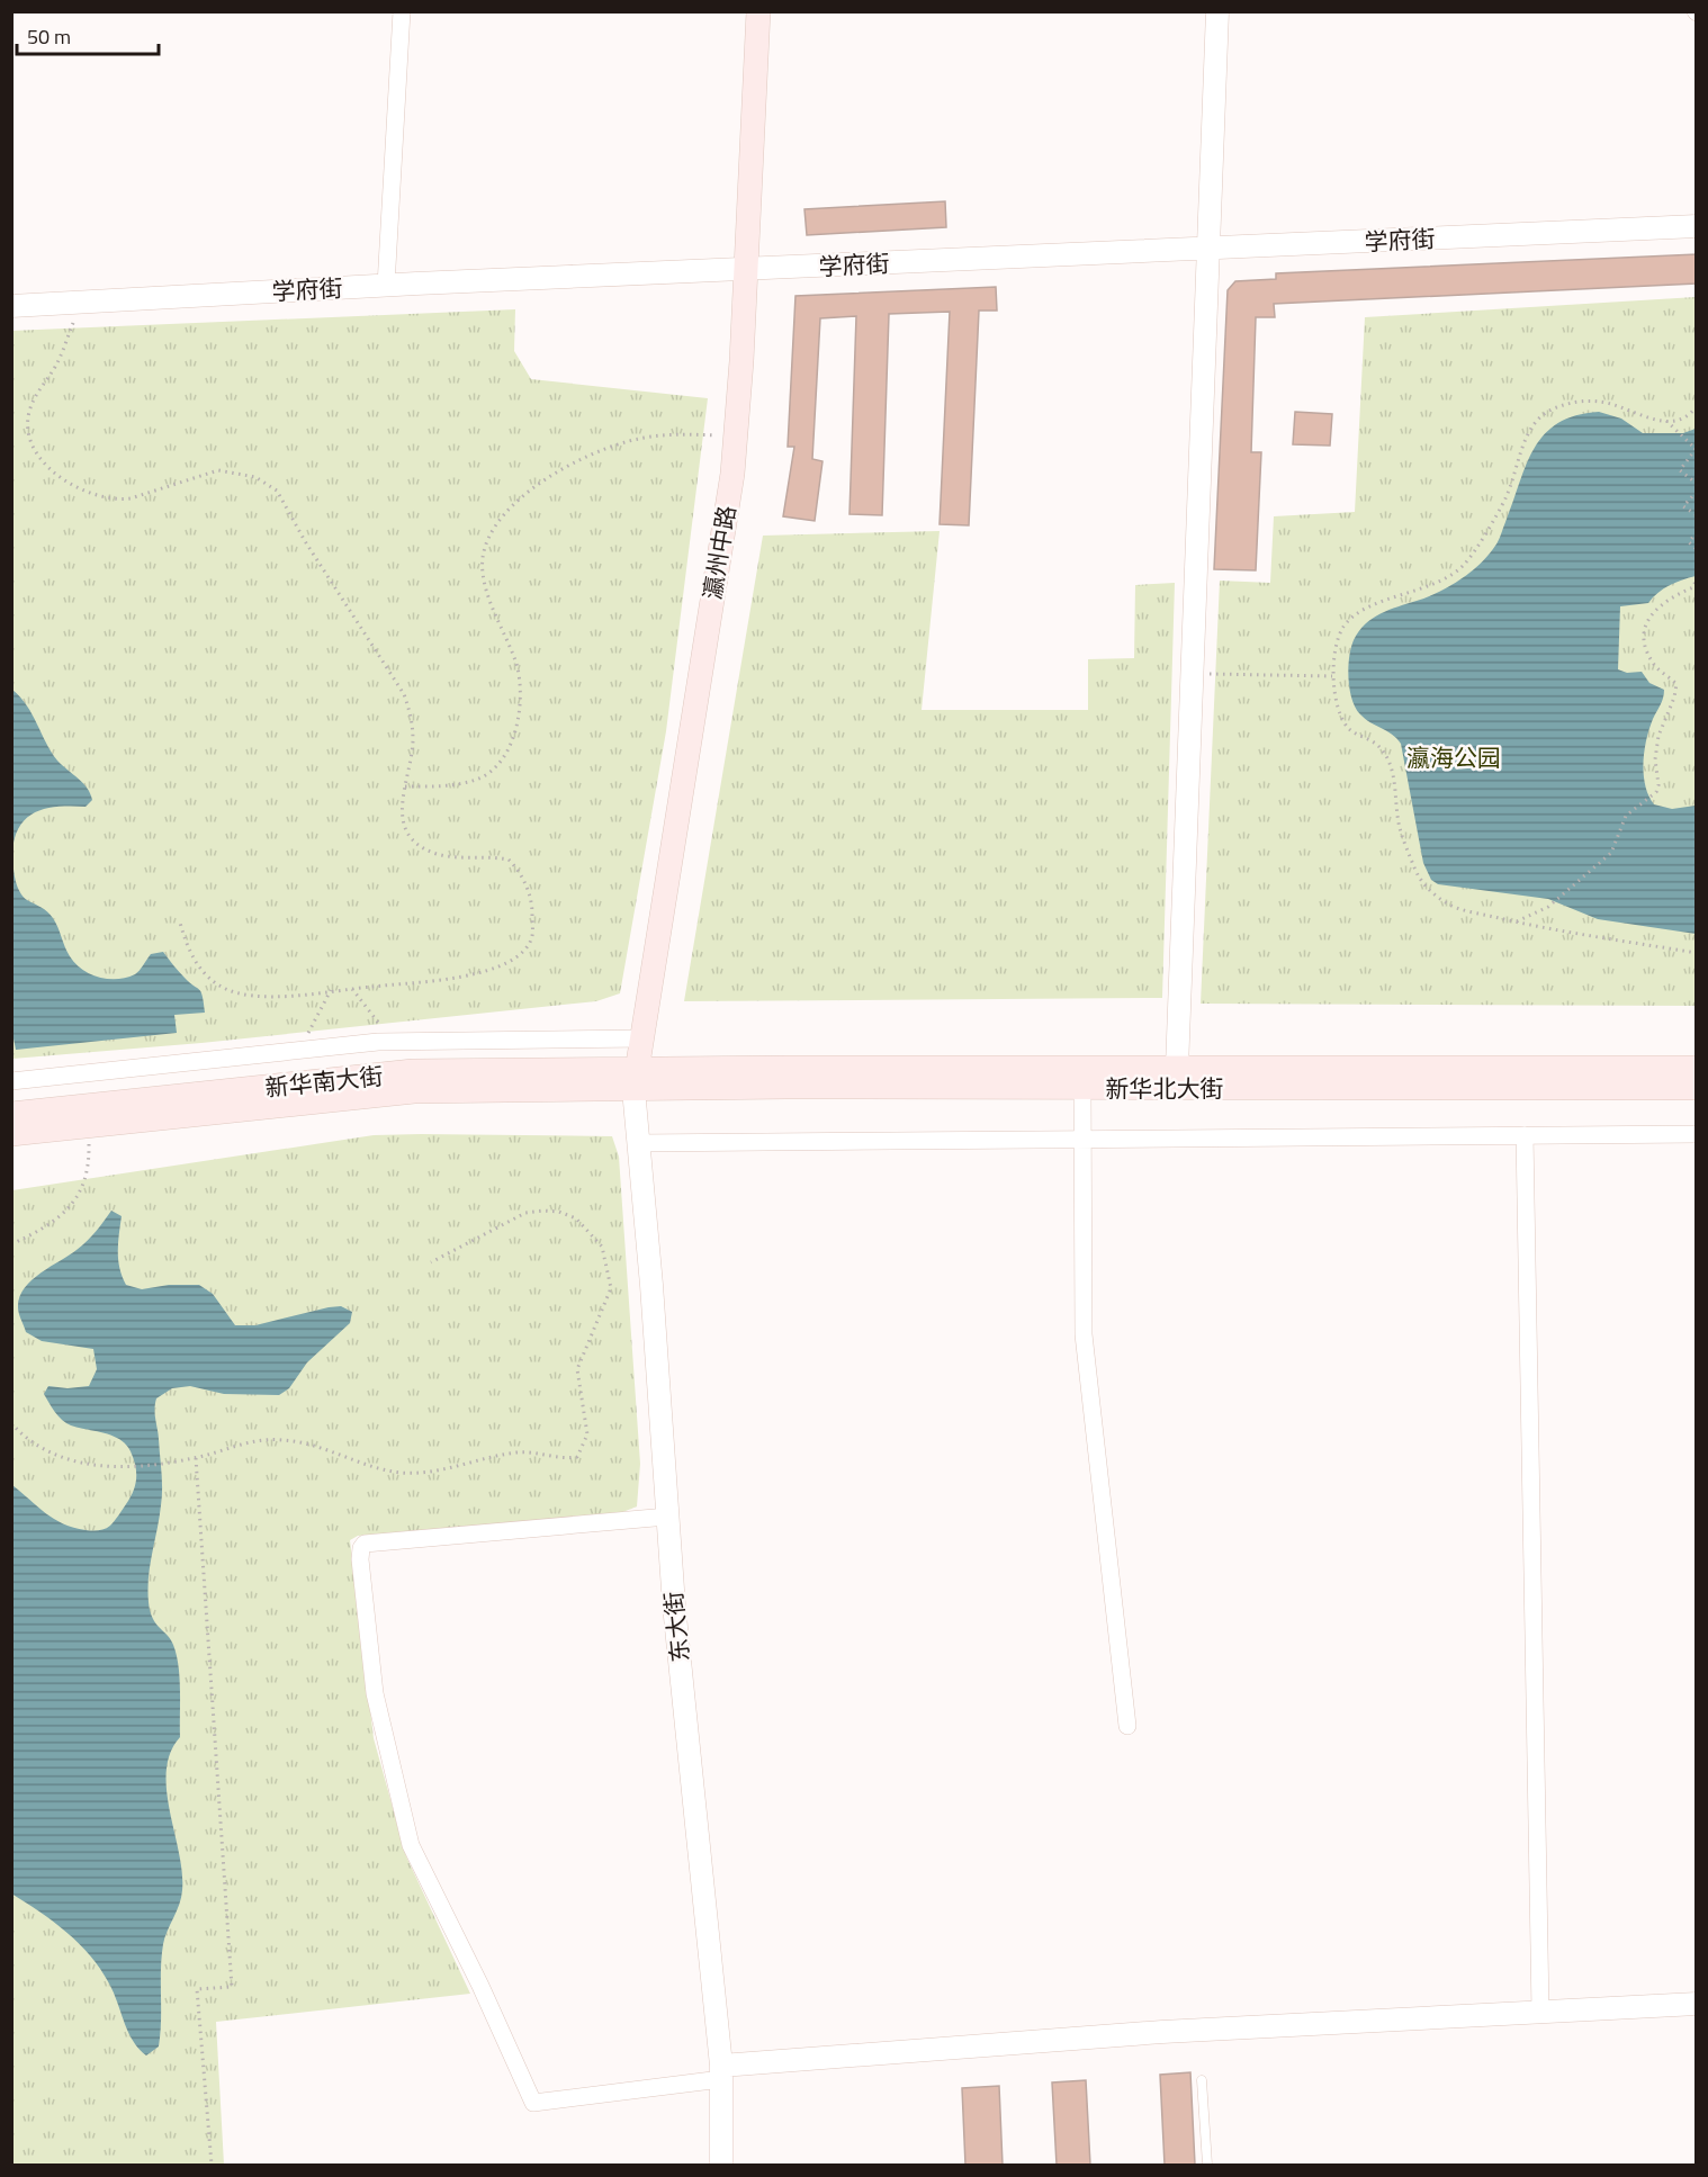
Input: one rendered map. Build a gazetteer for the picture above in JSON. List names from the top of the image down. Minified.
{"streets":{"main road":["瀛州中路","新华南大街","新华北大街"],"street":["学府街","东大街"]},"crossings":[["学府街","瀛州中路"],["瀛州中路","新华南大街"],["瀛州中路","新华北大街"],["瀛州中路","东大街"],["新华南大街","新华北大街"],["新华南大街","东大街"],["新华北大街","东大街"]],"parks":["瀛海公园"],"scale_bar":"50 m"}
